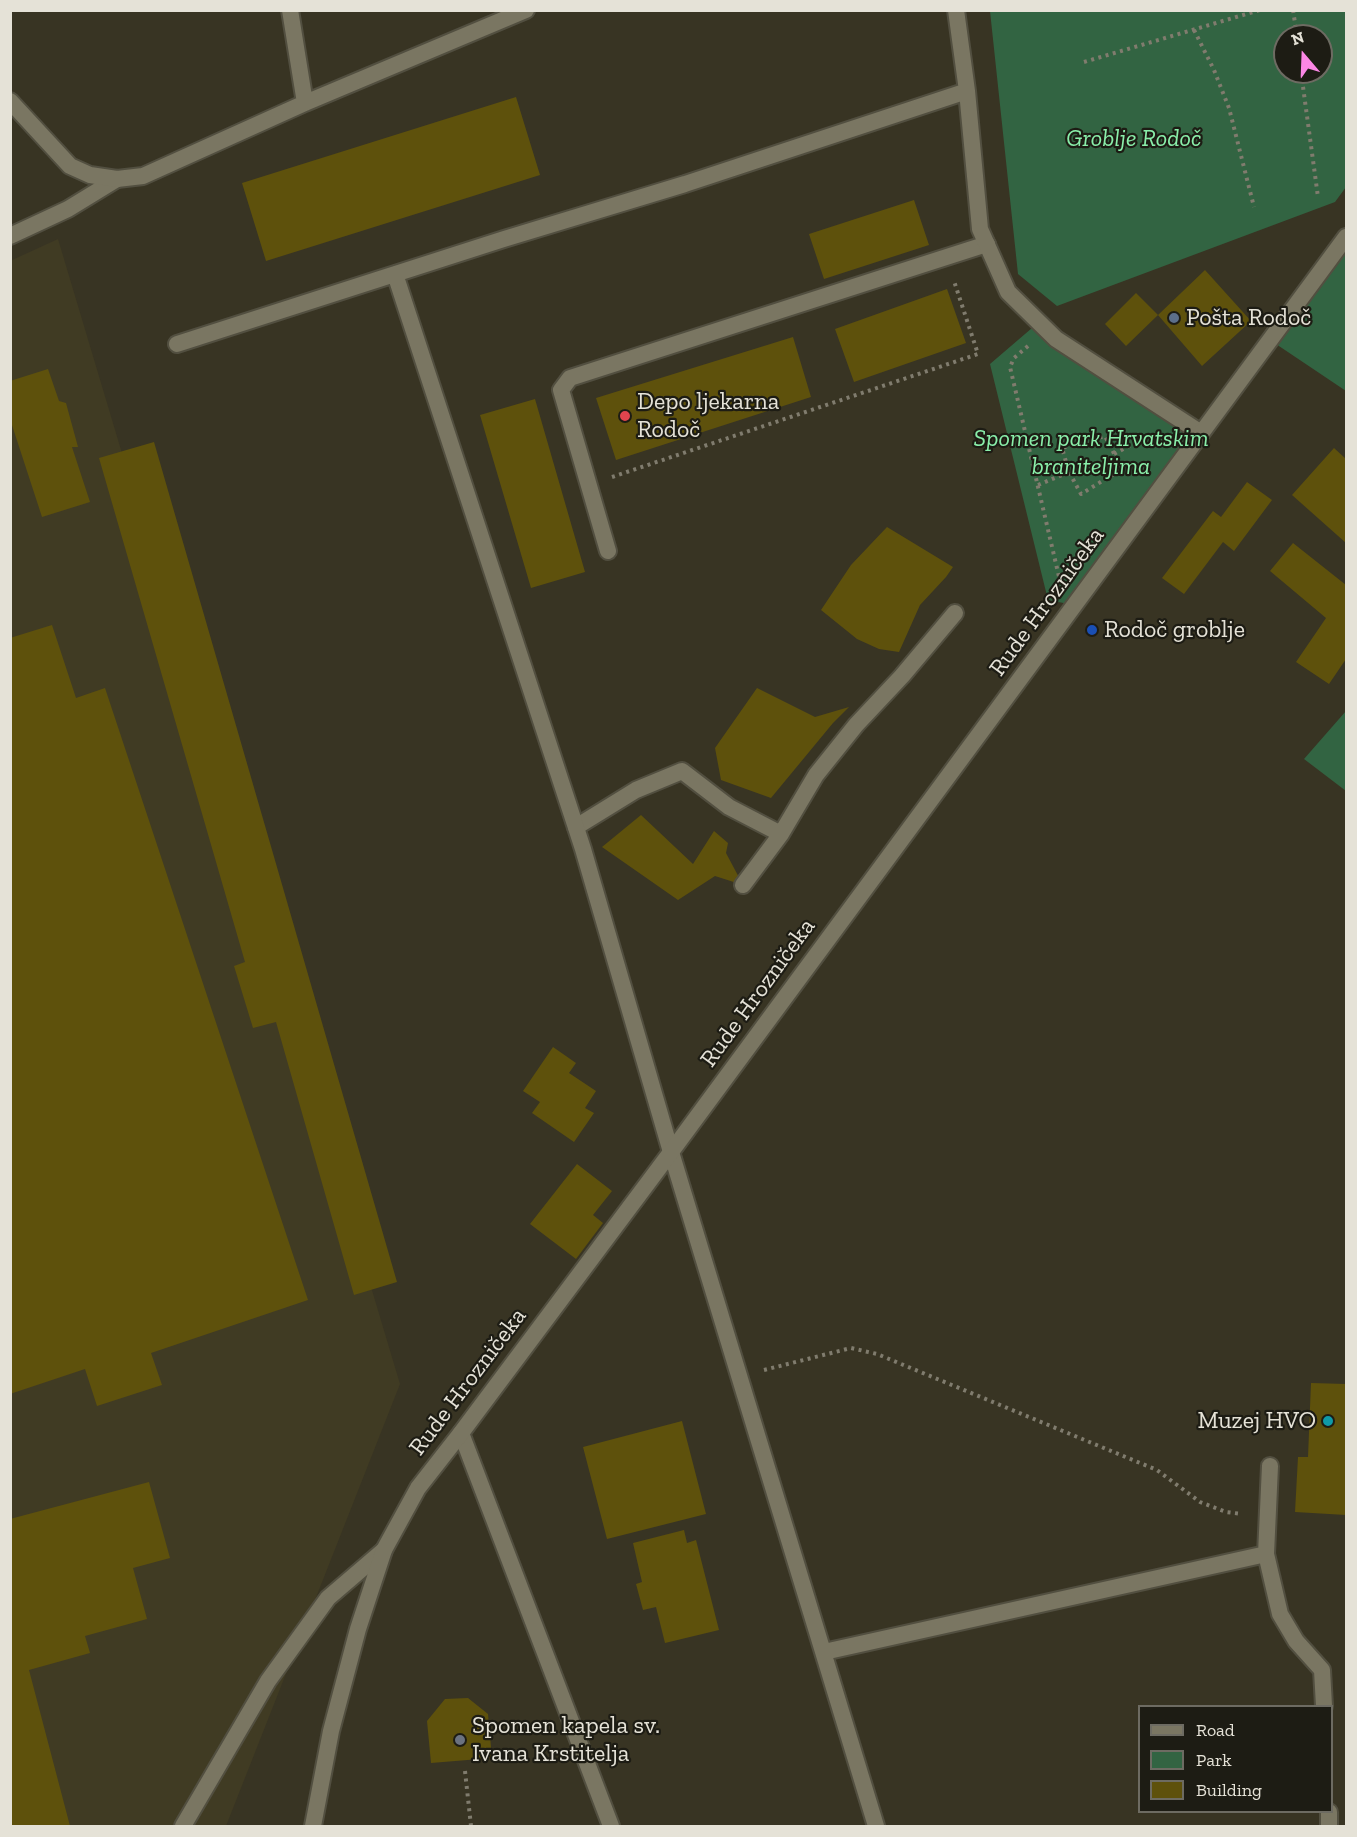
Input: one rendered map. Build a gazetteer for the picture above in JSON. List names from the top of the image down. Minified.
{"streets":{"street":["Rude Hrozničeka"]},"parks":["Groblje Rodoč","Spomen park Hrvatskim braniteljima"],"places":["Pošta Rodoč","Depo ljekarna Rodoč","Rodoč groblje","Muzej HVO","Spomen kapela sv. Ivana Krstitelja"],"legend":["Road","Park","Building"],"north":"top"}
